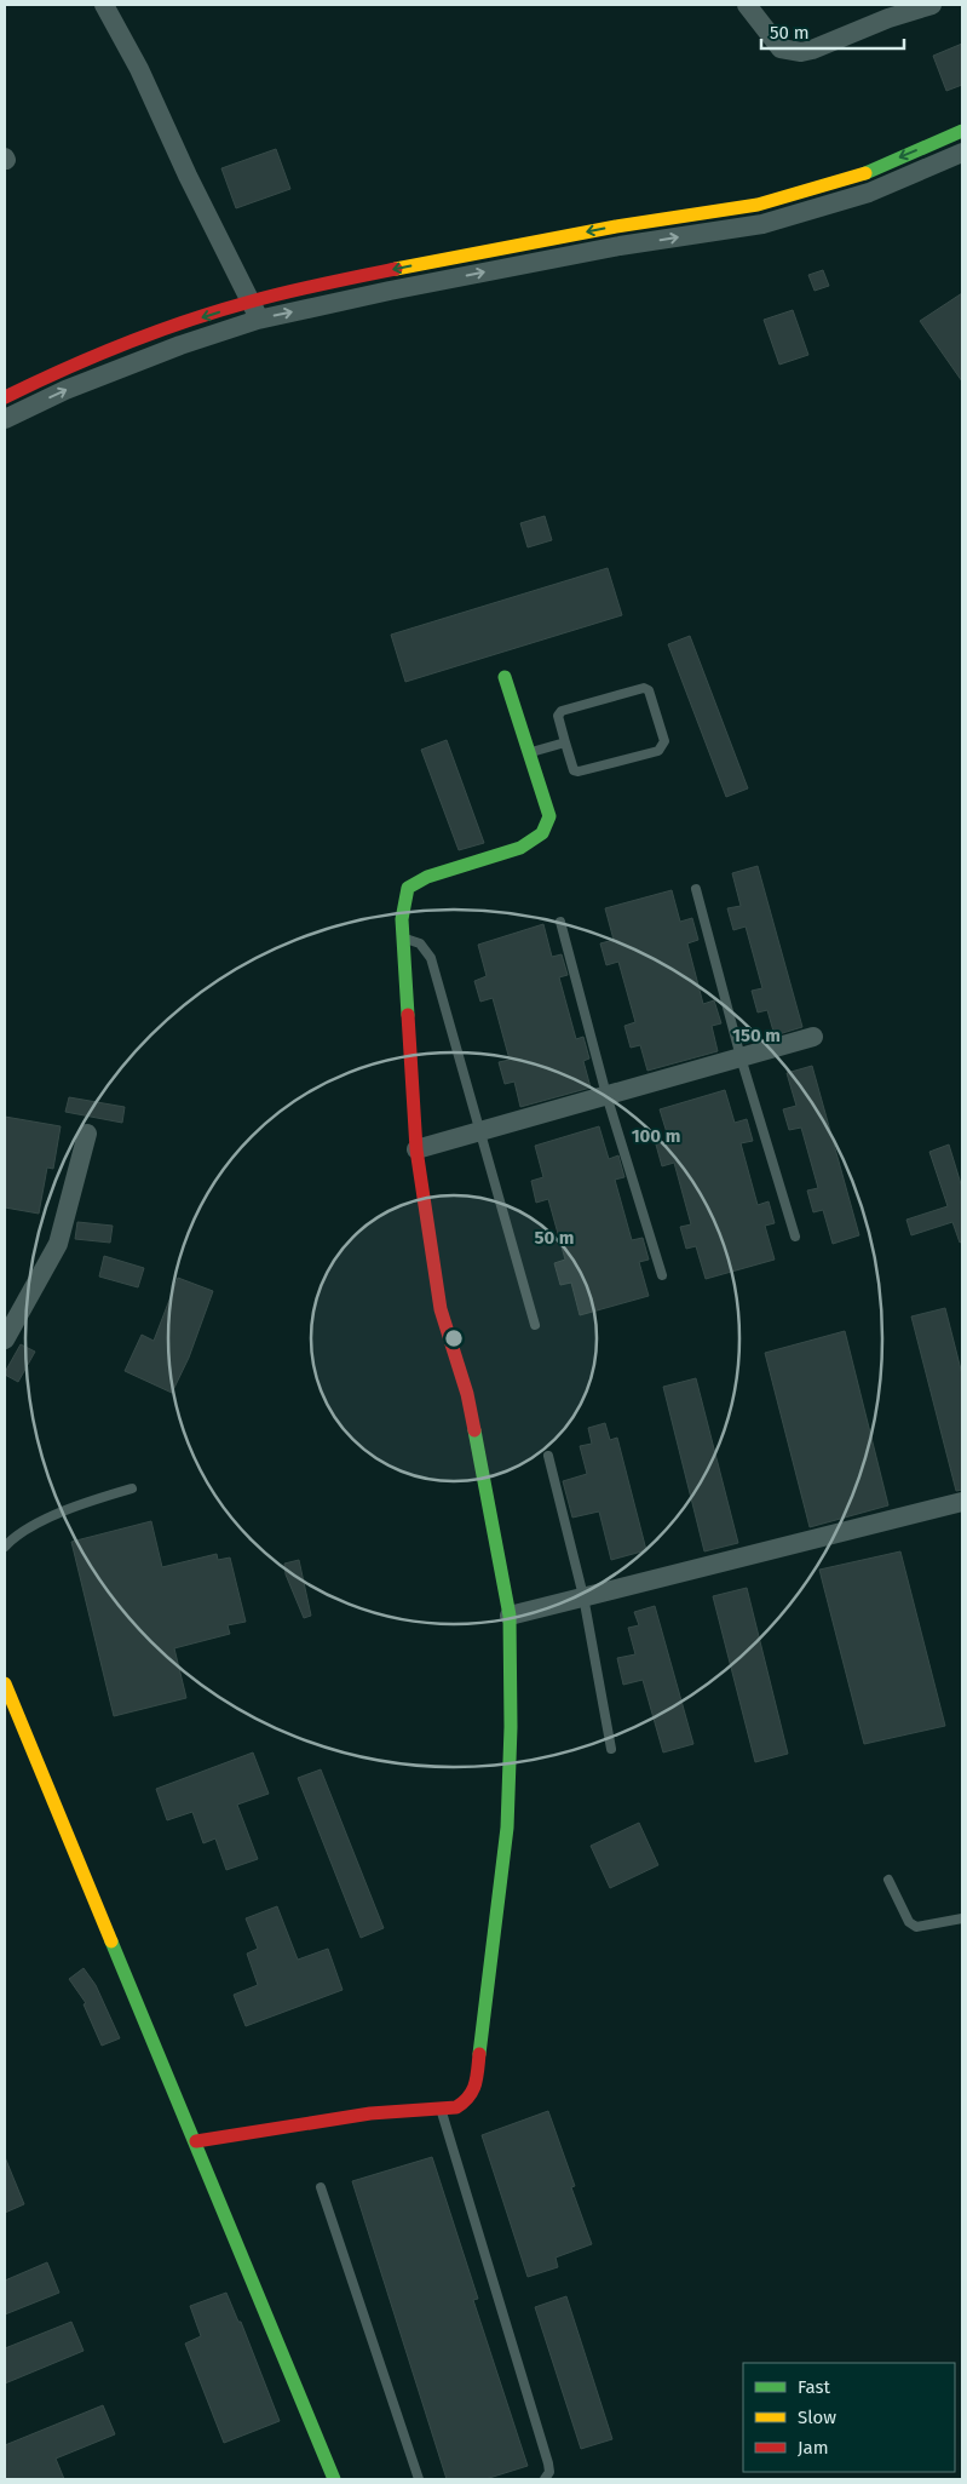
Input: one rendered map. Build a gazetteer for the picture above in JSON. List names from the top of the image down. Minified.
{"legend":["Fast","Slow","Jam"],"scale_bar":"50 m","rings":["150 m","100 m","50 m"]}
